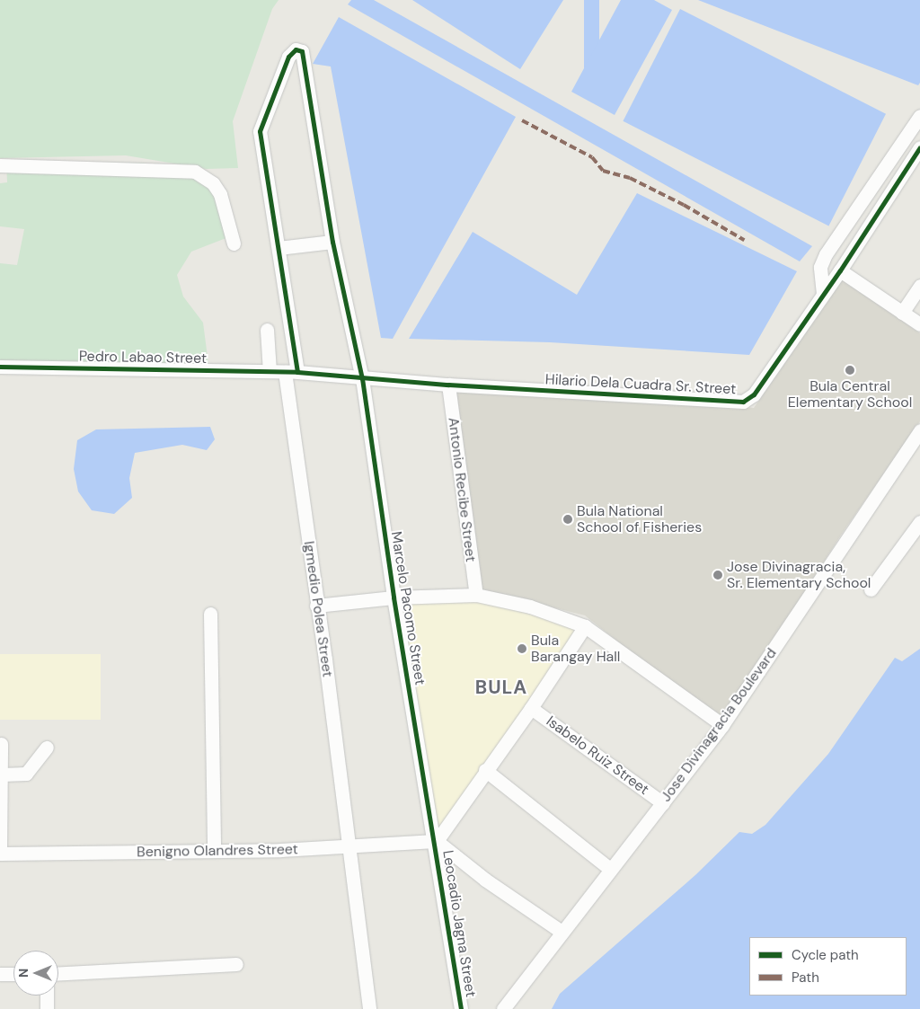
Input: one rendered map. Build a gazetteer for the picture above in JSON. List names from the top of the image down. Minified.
{"streets":{"street":["Pedro Labao Street","Hilario Dela Cuadra Sr. Street","Antonio Recibe Street","Marcelo Pacomo Street","Igmedio Polea Street","Jose Divinagracia Boulevard","Isabelo Ruiz Street","Benigno Olandres Street","Leocadio Jagna Street"]},"crossings":[["Pedro Labao Street","Hilario Dela Cuadra Sr. Street"],["Pedro Labao Street","Igmedio Polea Street"],["Hilario Dela Cuadra Sr. Street","Antonio Recibe Street"],["Hilario Dela Cuadra Sr. Street","Marcelo Pacomo Street"],["Hilario Dela Cuadra Sr. Street","Igmedio Polea Street"],["Marcelo Pacomo Street","Igmedio Polea Street"],["Marcelo Pacomo Street","Benigno Olandres Street"],["Marcelo Pacomo Street","Leocadio Jagna Street"],["Igmedio Polea Street","Benigno Olandres Street"],["Jose Divinagracia Boulevard","Isabelo Ruiz Street"],["Benigno Olandres Street","Leocadio Jagna Street"]],"districts":["BULA"],"places":["Bula Central Elementary School","Bula National School of Fisheries","Jose Divinagracia, Sr. Elementary School","Bula Barangay Hall"],"legend":["Cycle path","Path"],"north":"left"}
